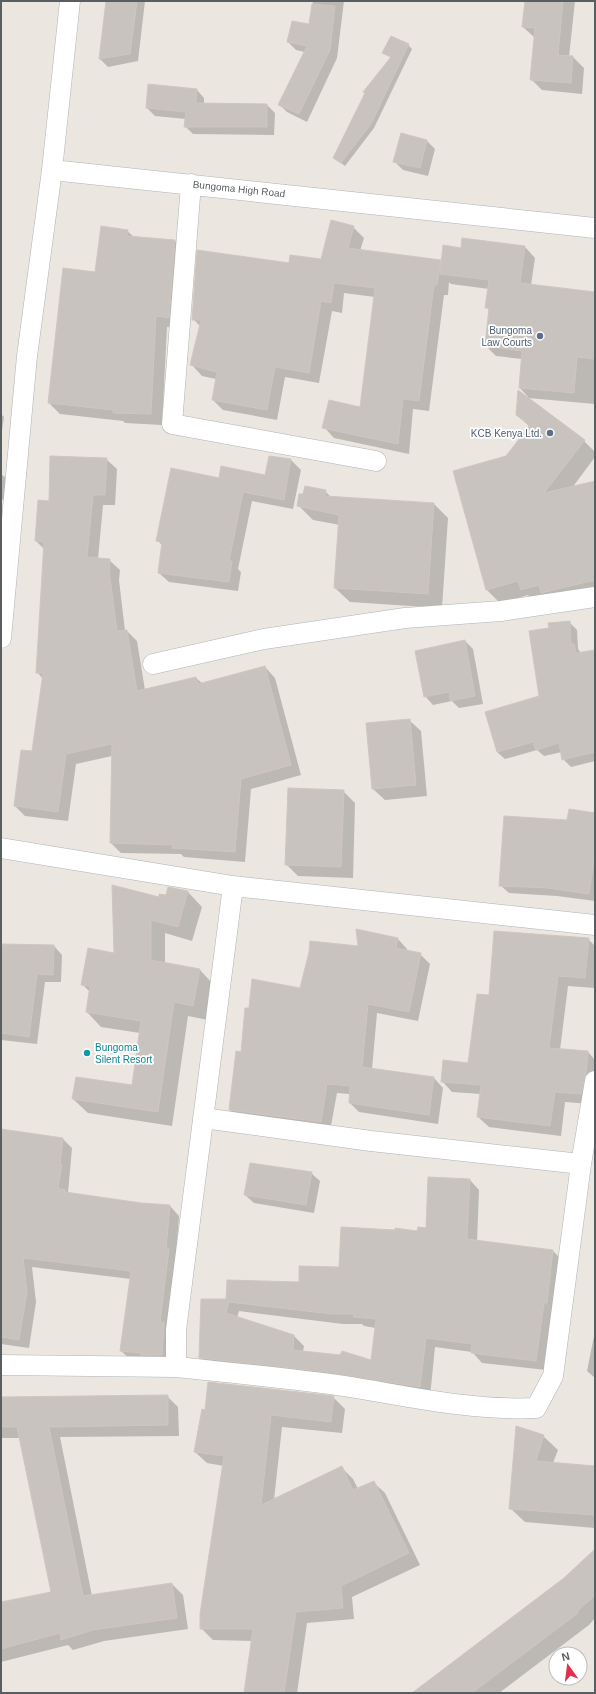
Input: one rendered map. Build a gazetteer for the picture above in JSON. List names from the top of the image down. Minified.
{"streets":{"street":["Bungoma High Road"]},"places":["Bungoma Law Courts","KCB Kenya Ltd.","Bungoma Silent Resort"],"north":"top"}
